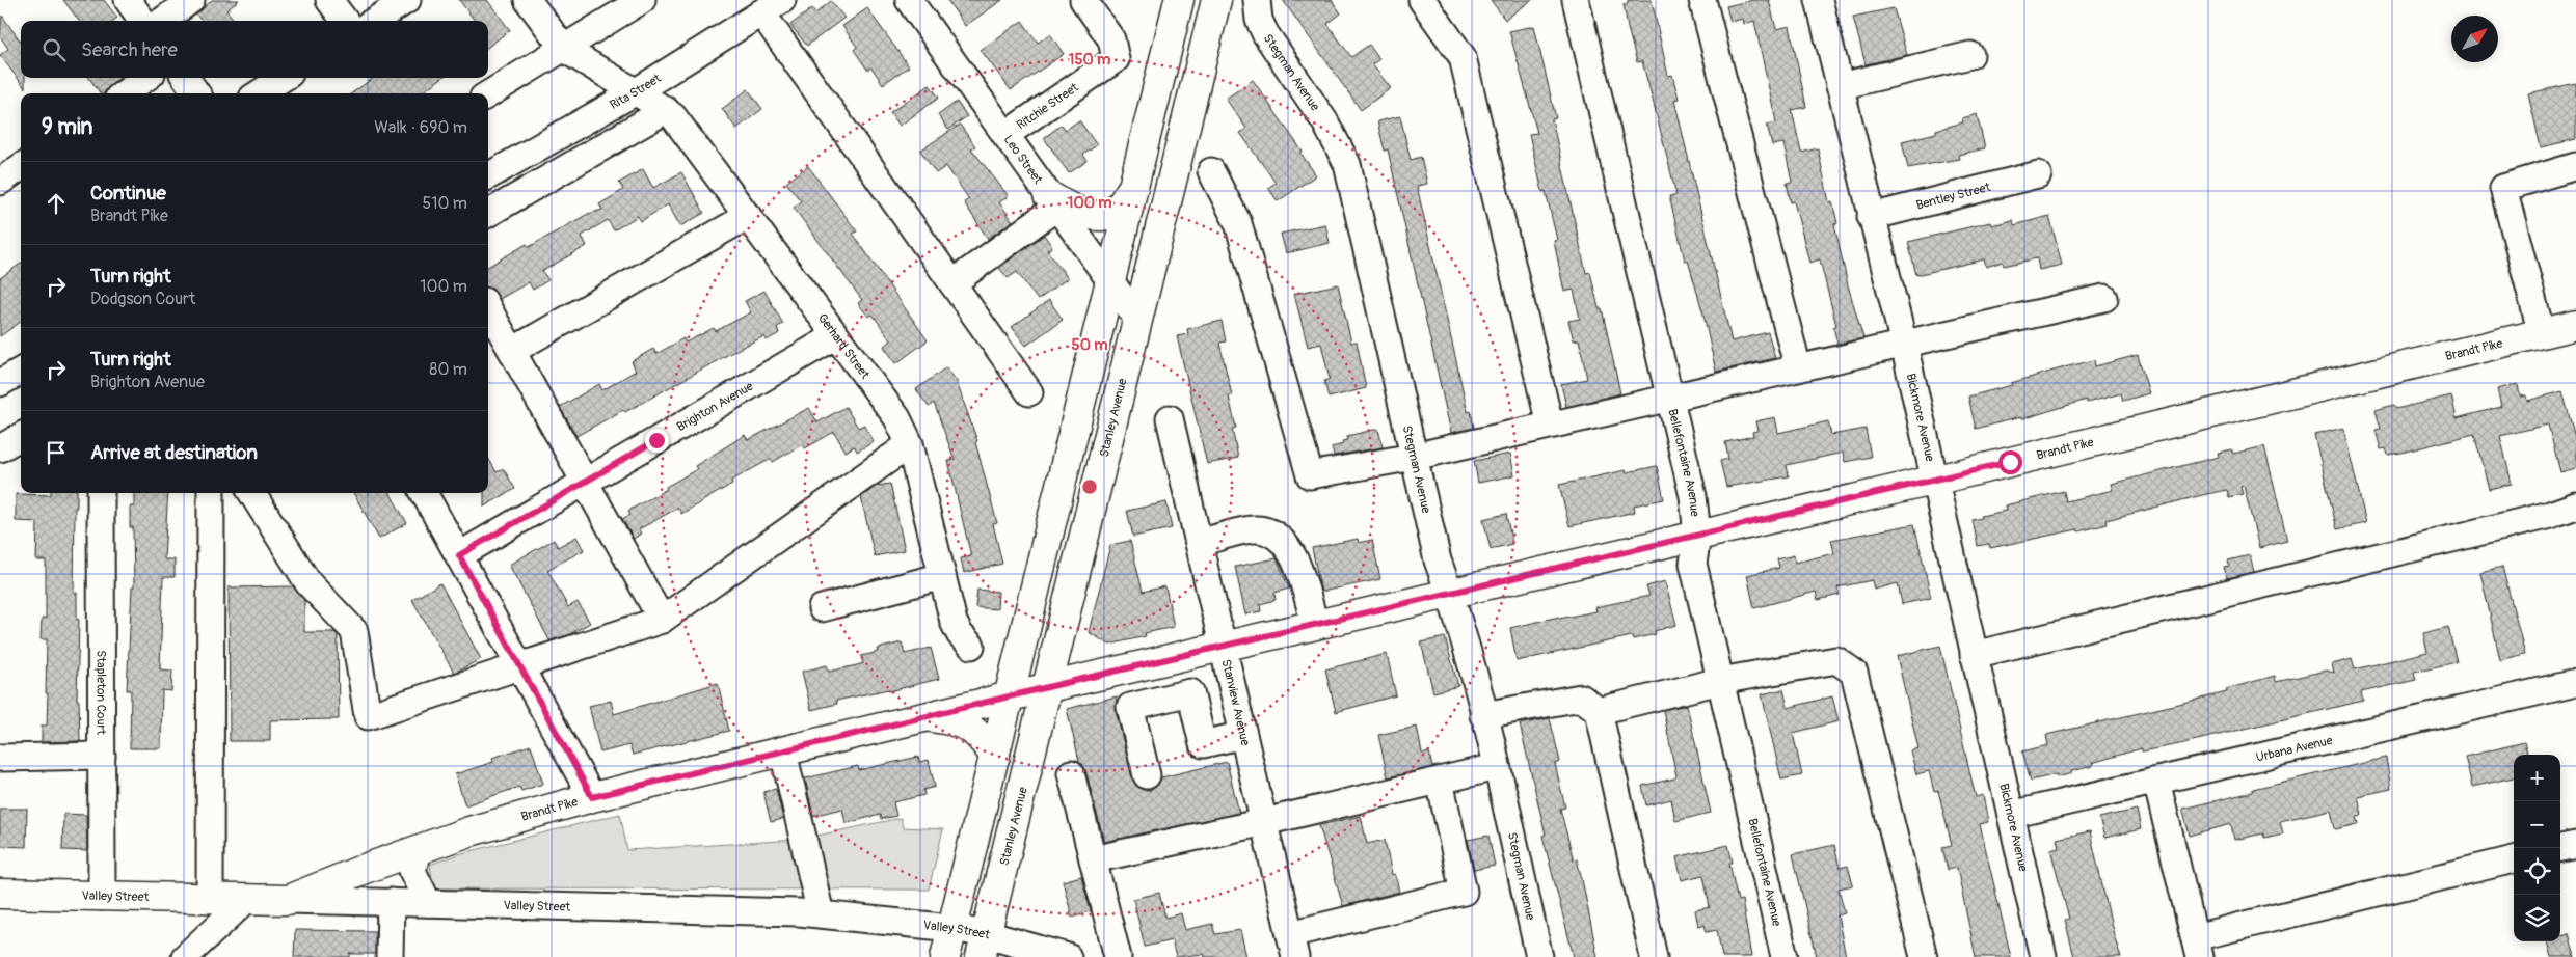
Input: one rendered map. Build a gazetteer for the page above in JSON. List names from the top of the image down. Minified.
{"streets":{"main road":["Brandt Pike","Stanley Avenue","Valley Street"],"street":["Stegman Avenue","Rita Street","Ritchie Street","Leo Street","Bentley Street","Gerhard Street","Brighton Avenue","Bickmore Avenue","Bellefontaine Avenue","Stapleton Court","Stanview Avenue","Urbana Avenue"]},"crossings":[["Stegman Avenue","Brandt Pike"],["Rita Street","Gerhard Street"],["Ritchie Street","Leo Street"],["Leo Street","Stanley Avenue"],["Bentley Street","Bickmore Avenue"],["Gerhard Street","Brighton Avenue"],["Brandt Pike","Bickmore Avenue"],["Brandt Pike","Stanley Avenue"],["Brandt Pike","Bellefontaine Avenue"],["Brandt Pike","Stanview Avenue"],["Brandt Pike","Valley Street"],["Bickmore Avenue","Urbana Avenue"],["Stanley Avenue","Valley Street"],["Stapleton Court","Valley Street"]],"north":"top right","page":{"search":"Search here","heading":["9 min","Walk · 690 m"],"list":[["Continue","Brandt Pike","510 m"],["Turn right","Dodgson Court","100 m"],["Turn right","Brighton Avenue","80 m"],"Arrive at destination"],"map_buttons":["+","−"]},"rings":["150 m","100 m","50 m"]}
